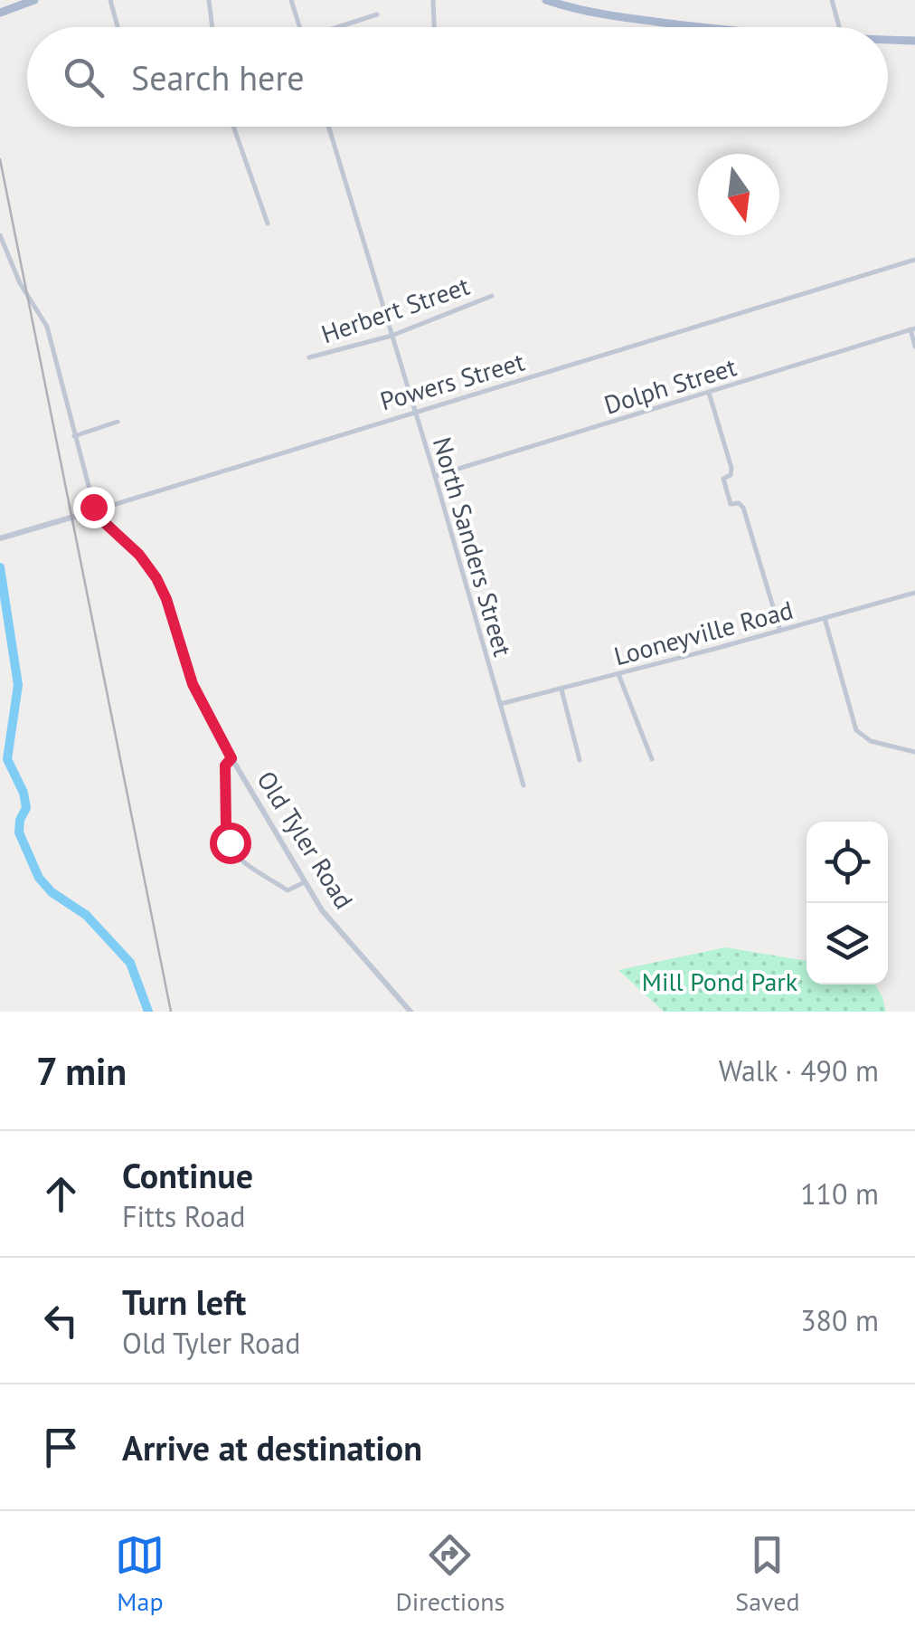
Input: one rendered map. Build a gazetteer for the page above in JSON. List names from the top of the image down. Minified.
{"streets":{"street":["Herbert Street","Powers Street","Dolph Street","North Sanders Street","Looneyville Road","Old Tyler Road"]},"crossings":[["Herbert Street","North Sanders Street"],["Powers Street","North Sanders Street"],["Powers Street","Old Tyler Road"],["Dolph Street","North Sanders Street"],["North Sanders Street","Looneyville Road"]],"parks":["Mill Pond Park"],"north":"bottom","page":{"search":"Search here","heading":["7 min","Walk · 490 m"],"list":[["Continue","Fitts Road","110 m"],["Turn left","Old Tyler Road","380 m"],"Arrive at destination"],"nav":["Map","Directions","Saved"]}}
